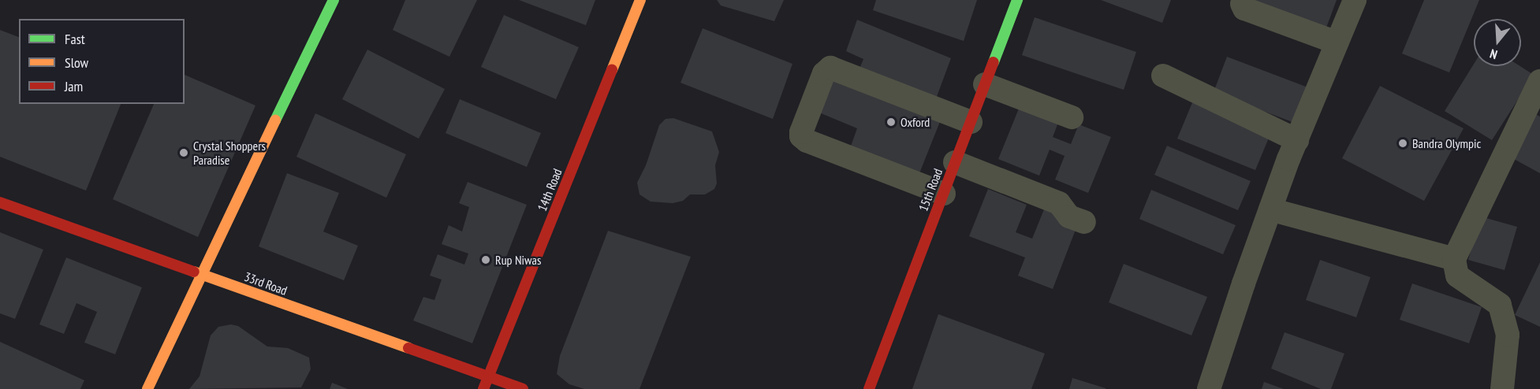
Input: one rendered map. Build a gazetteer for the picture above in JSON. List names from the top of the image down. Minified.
{"streets":{"street":["14th Road","15th Road","33rd Road"]},"crossings":[["14th Road","33rd Road"]],"places":["Oxford","Bandra Olympic","Crystal Shoppers Paradise","Rup Niwas"],"legend":["Fast","Slow","Jam"],"north":"bottom"}
